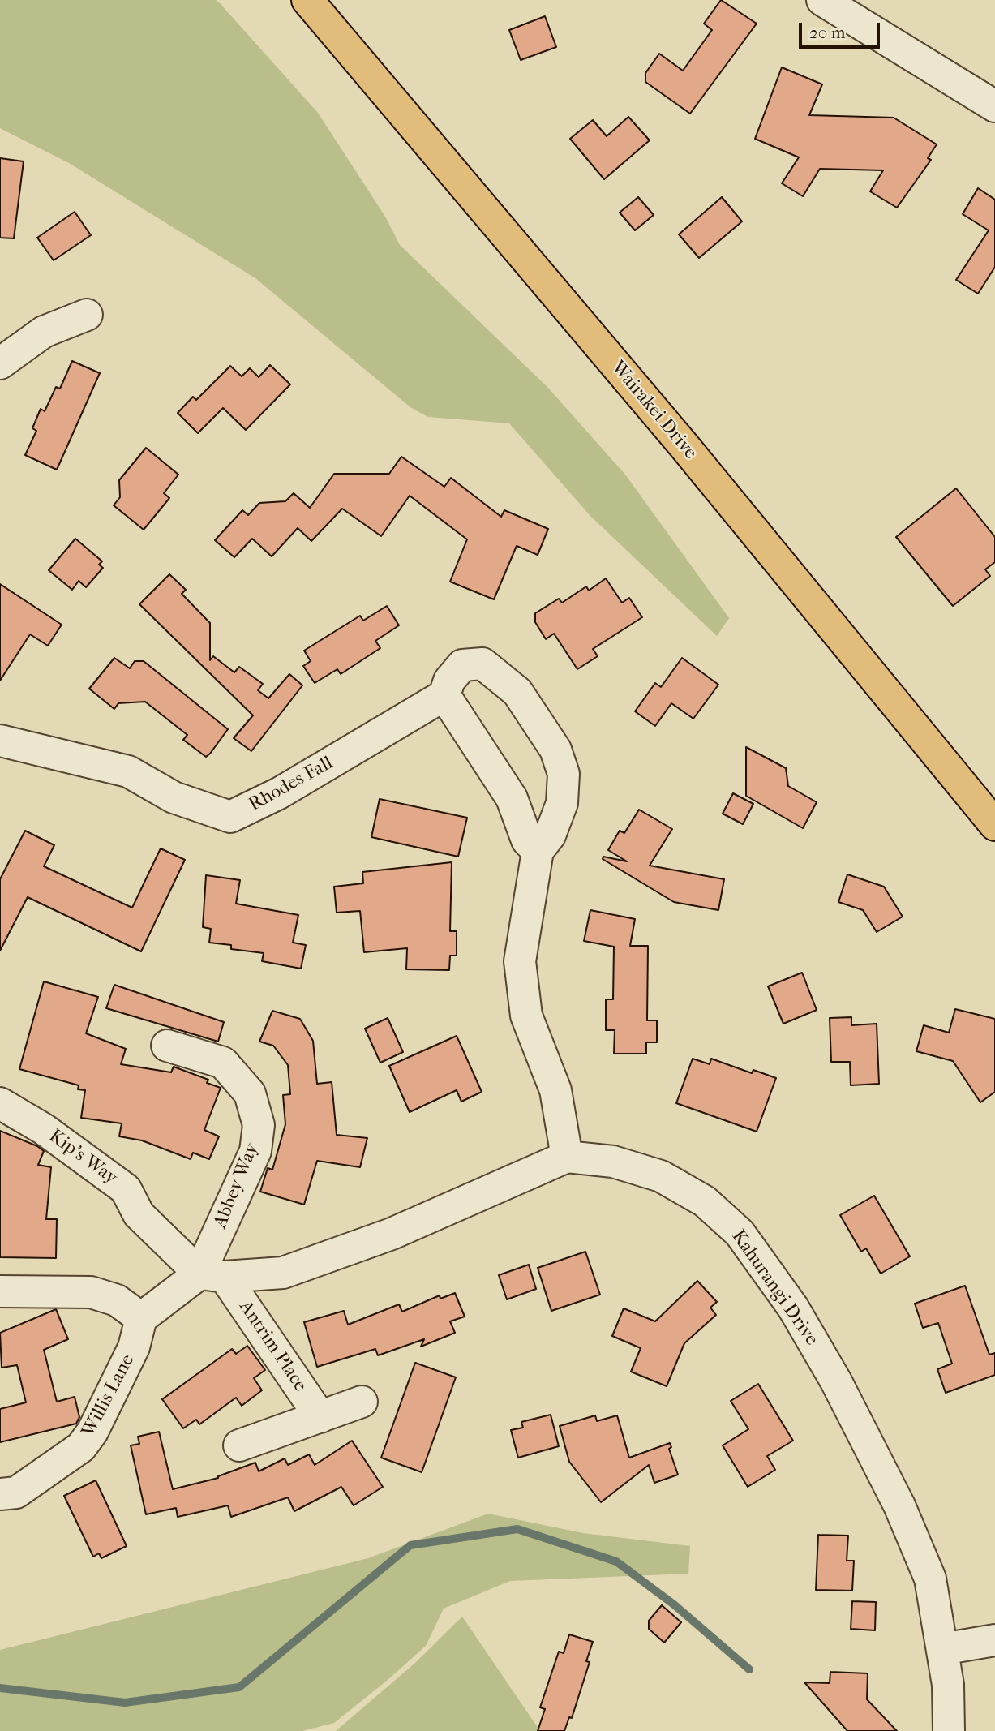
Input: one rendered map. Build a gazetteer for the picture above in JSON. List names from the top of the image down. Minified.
{"streets":{"main road":["Wairakei Drive"],"street":["Rhodes Fall","Kip's Way","Abbey Way","Kahurangi Drive","Antrim Place","Willis Lane"]},"crossings":[["Kip's Way","Abbey Way"],["Kip's Way","Kahurangi Drive"],["Kip's Way","Antrim Place"],["Abbey Way","Kahurangi Drive"],["Abbey Way","Antrim Place"],["Kahurangi Drive","Antrim Place"]],"scale_bar":"20 m"}
